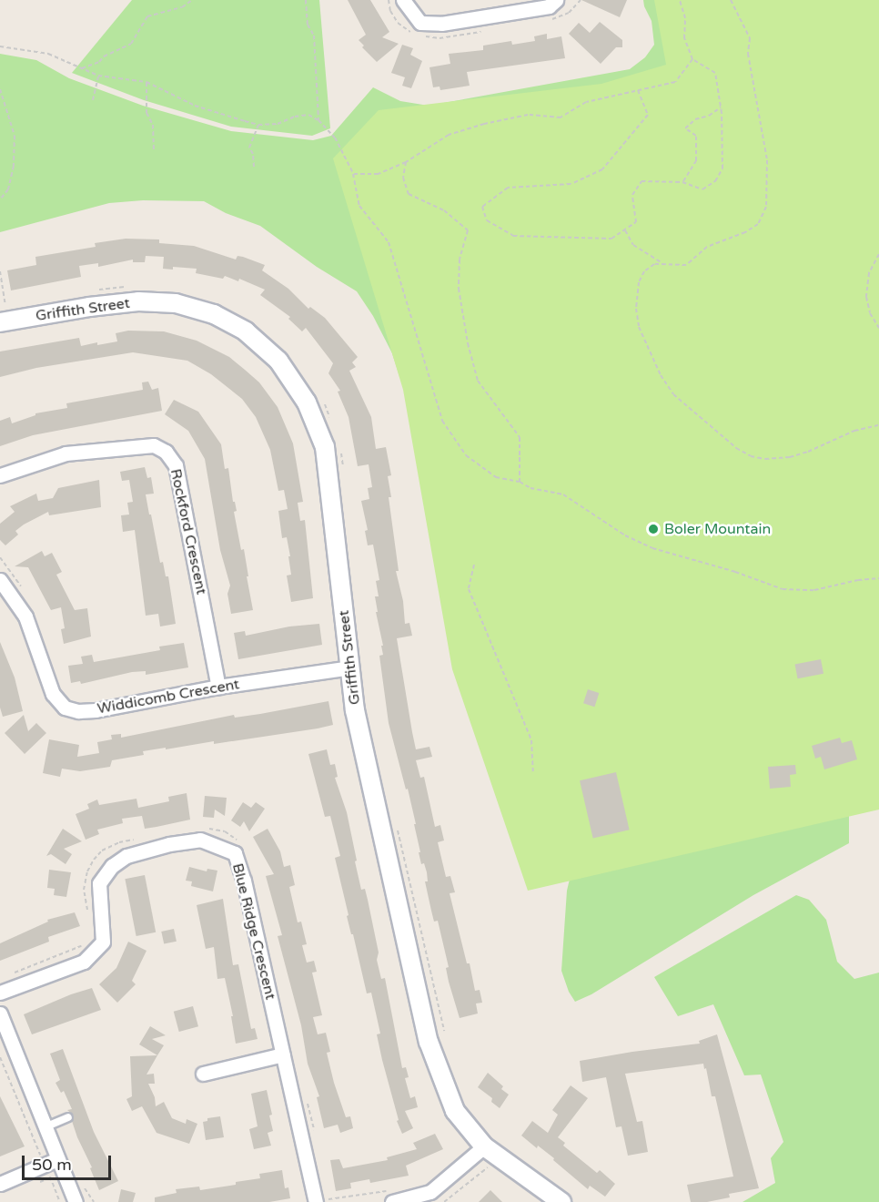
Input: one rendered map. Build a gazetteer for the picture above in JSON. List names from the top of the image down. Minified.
{"streets":{"street":["Griffith Street","Rockford Crescent","Widdicomb Crescent","Blue Ridge Crescent"]},"crossings":[["Griffith Street","Widdicomb Crescent"],["Rockford Crescent","Widdicomb Crescent"]],"places":["Boler Mountain"],"scale_bar":"50 m"}
